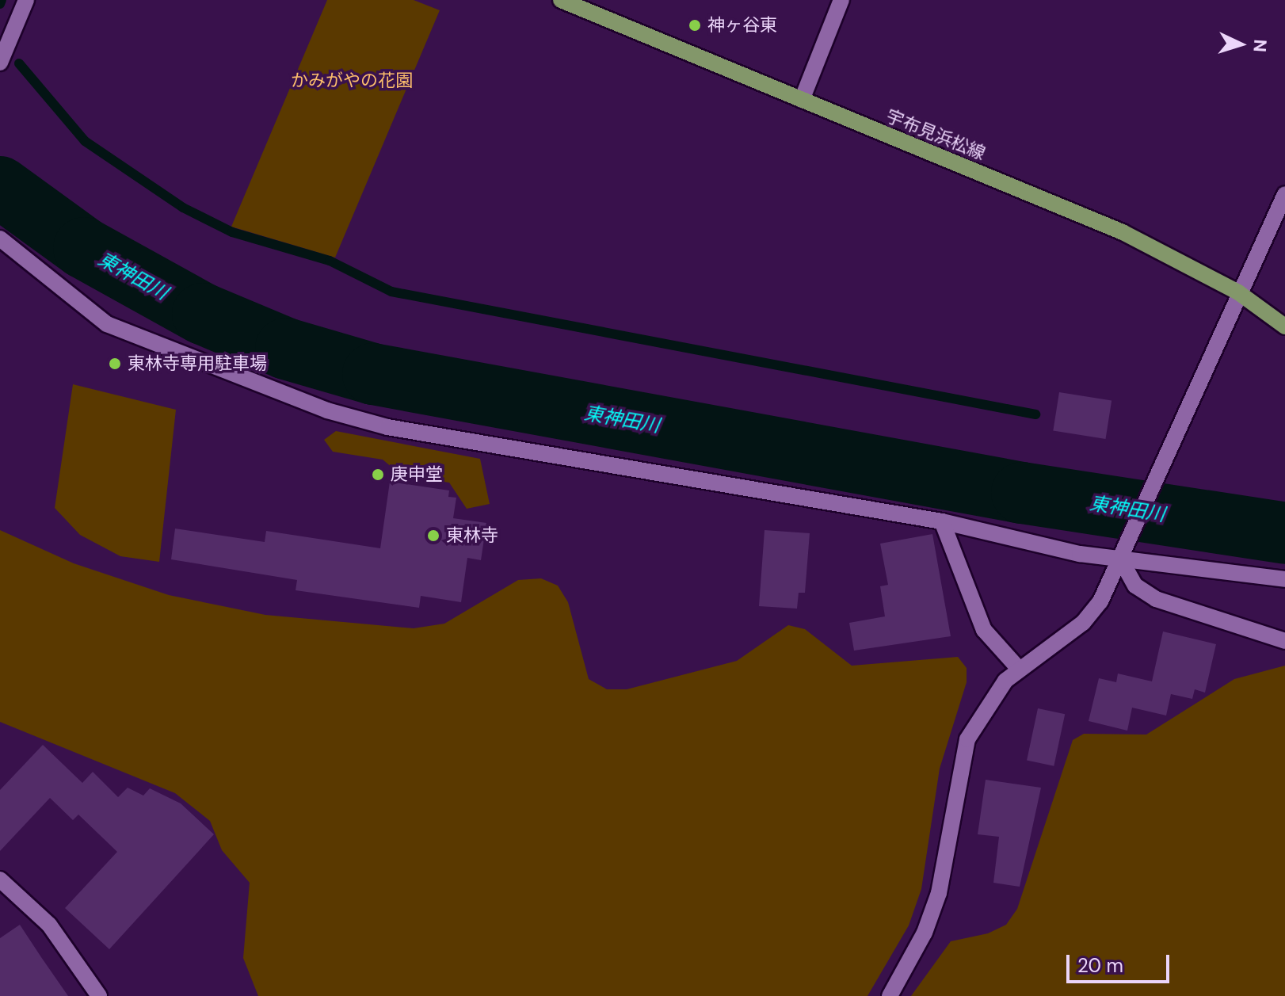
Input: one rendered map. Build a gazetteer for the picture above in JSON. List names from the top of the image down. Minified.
{"streets":{"main road":["宇布見浜松線"]},"water":["東神田川"],"parks":["かみがやの花園"],"places":["神ヶ谷東","東林寺専用駐車場","庚申堂","東林寺"],"scale_bar":"20 m","north":"right"}
